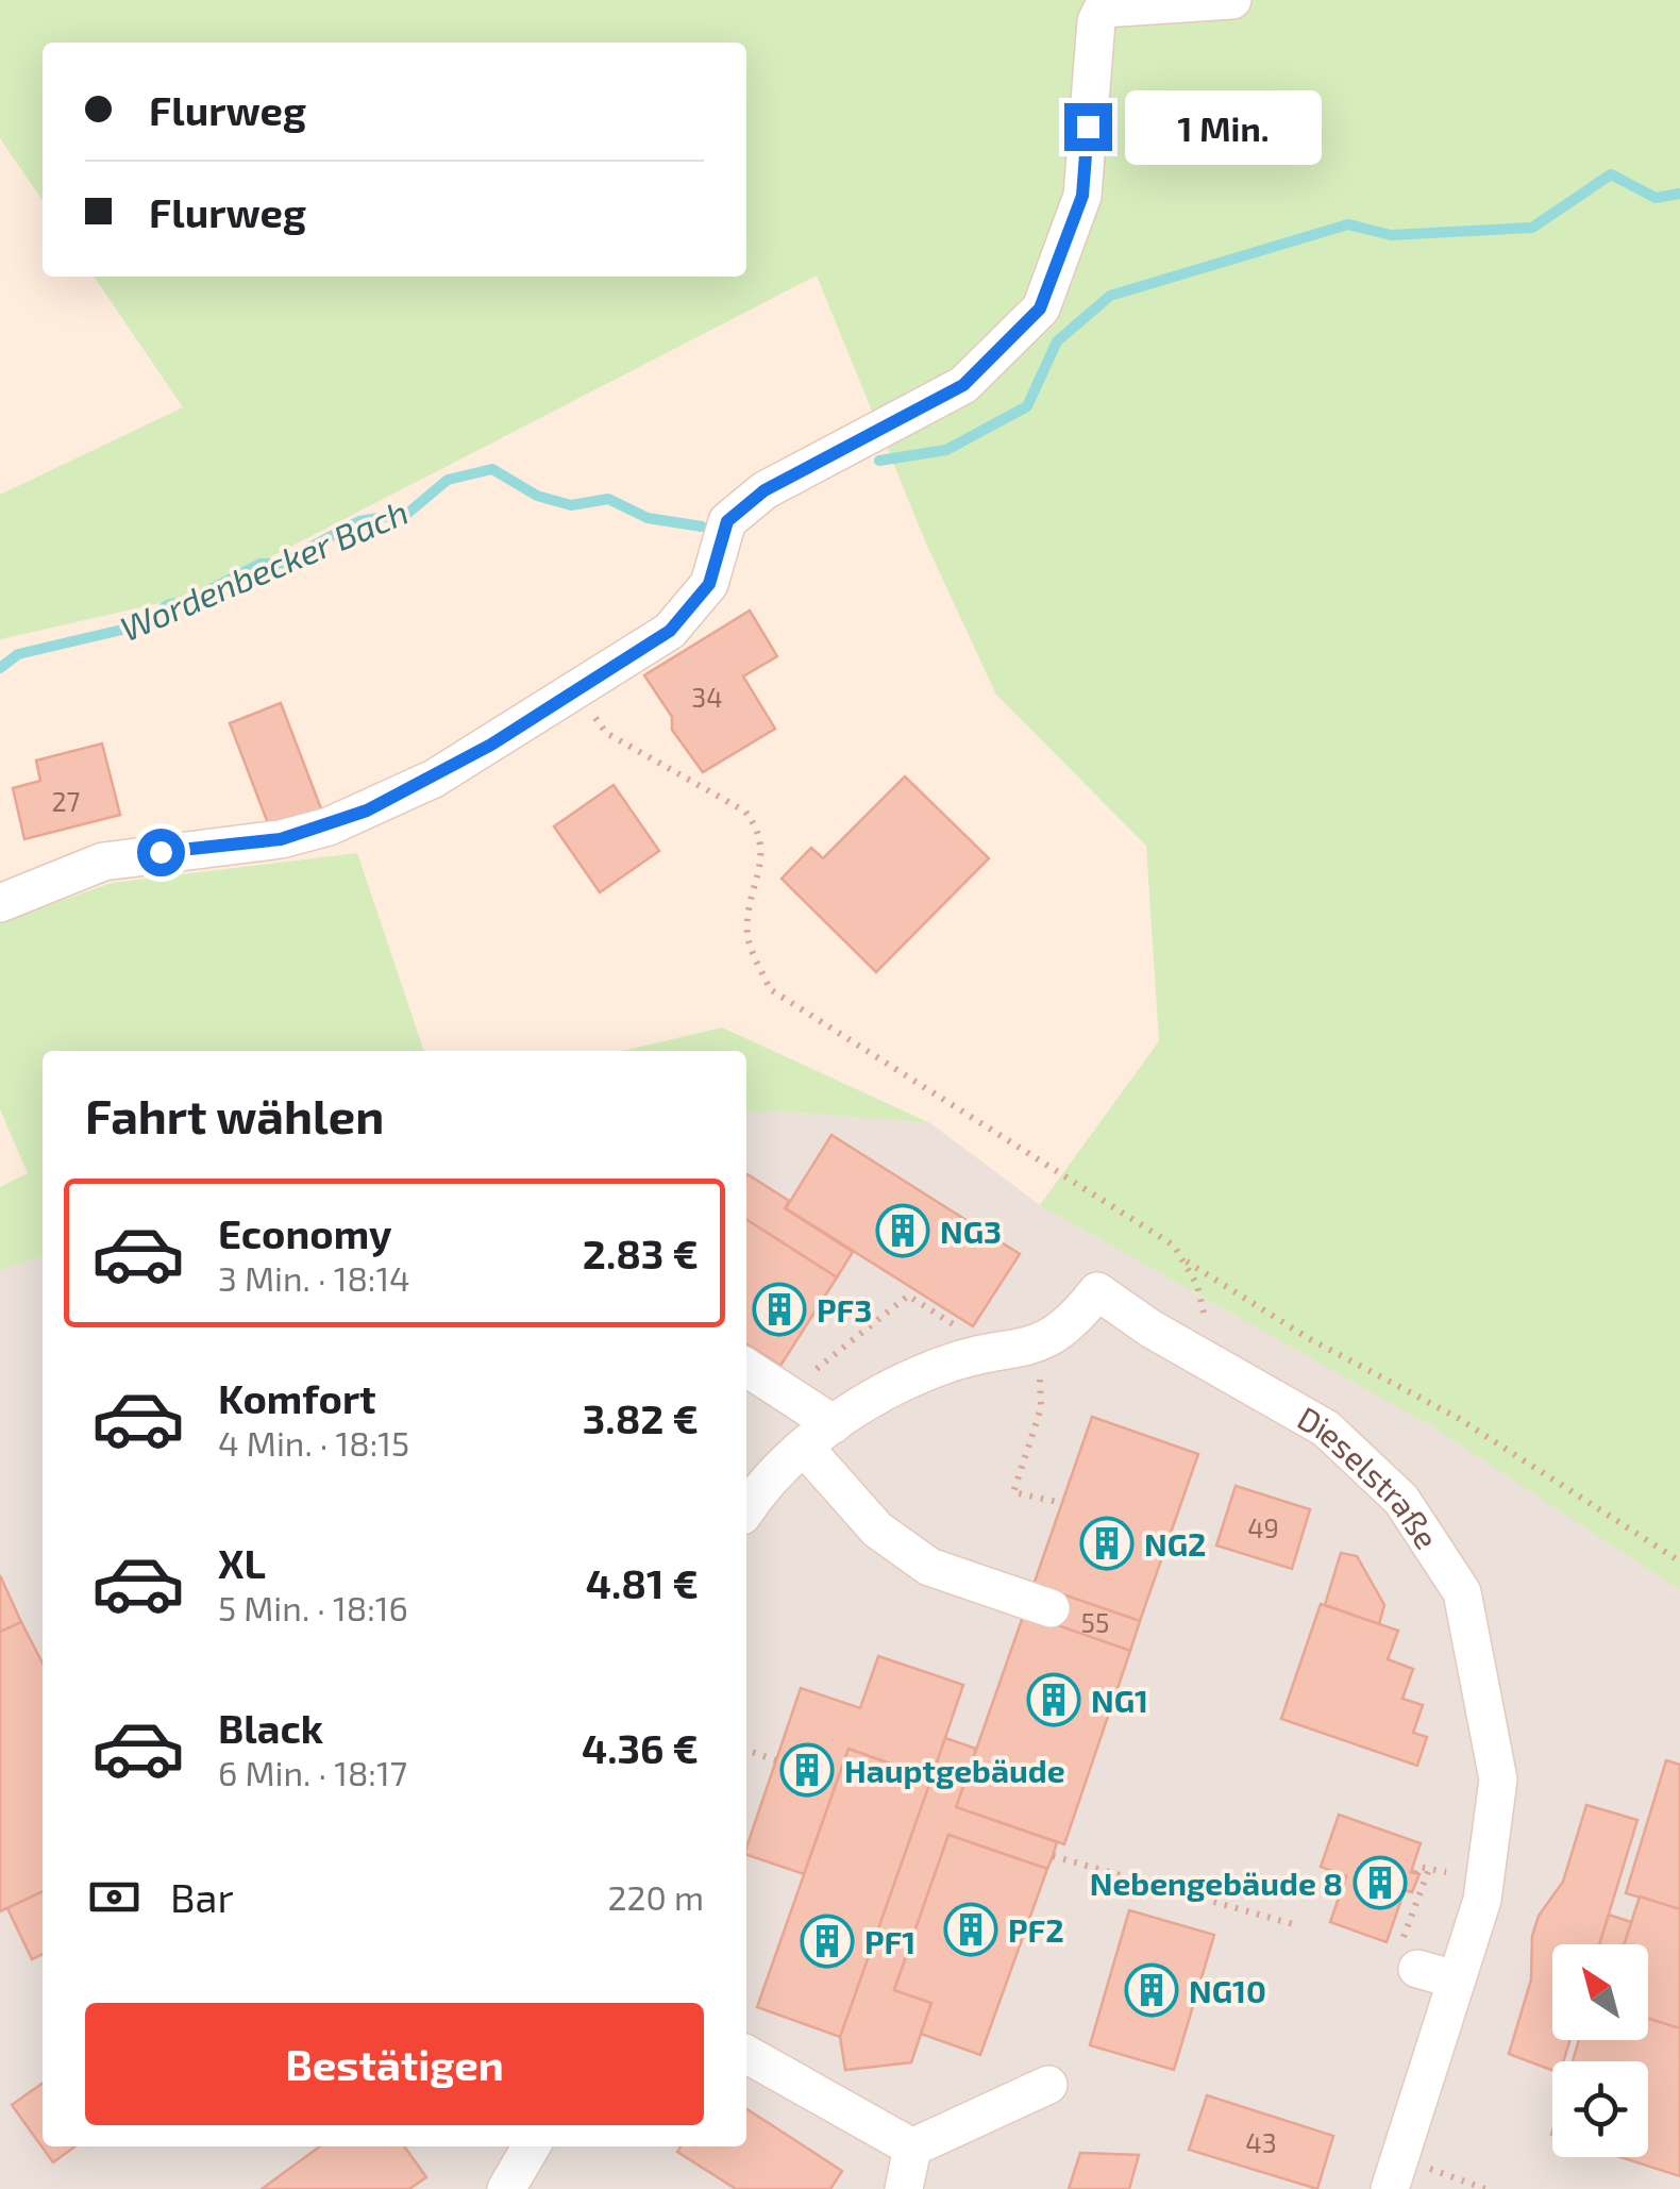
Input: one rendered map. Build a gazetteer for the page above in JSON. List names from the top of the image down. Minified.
{"streets":{"street":["Dieselstraße"]},"water":["Wordenbecker Bach"],"places":{"building":["NG3","PF3","NG2","NG1","Hauptgebäude","Nebengebäude 8","PF2","PF1","NG10"]},"house_numbers":["34","27","49","55","43"],"north":"top left","page":{"banner":["Flurweg","Flurweg"],"bubble":"1 Min.","heading":"Fahrt wählen","list":[{"name":"Economy","note":"3 Min. · 18:14","value":"2.83 €"},{"name":"Komfort","note":"4 Min. · 18:15","value":"3.82 €"},{"name":"XL","note":"5 Min. · 18:16","value":"4.81 €"},{"name":"Black","note":"6 Min. · 18:17","value":"4.36 €"}],"pay":["Bar","220 m"],"buttons":"Bestätigen"}}
